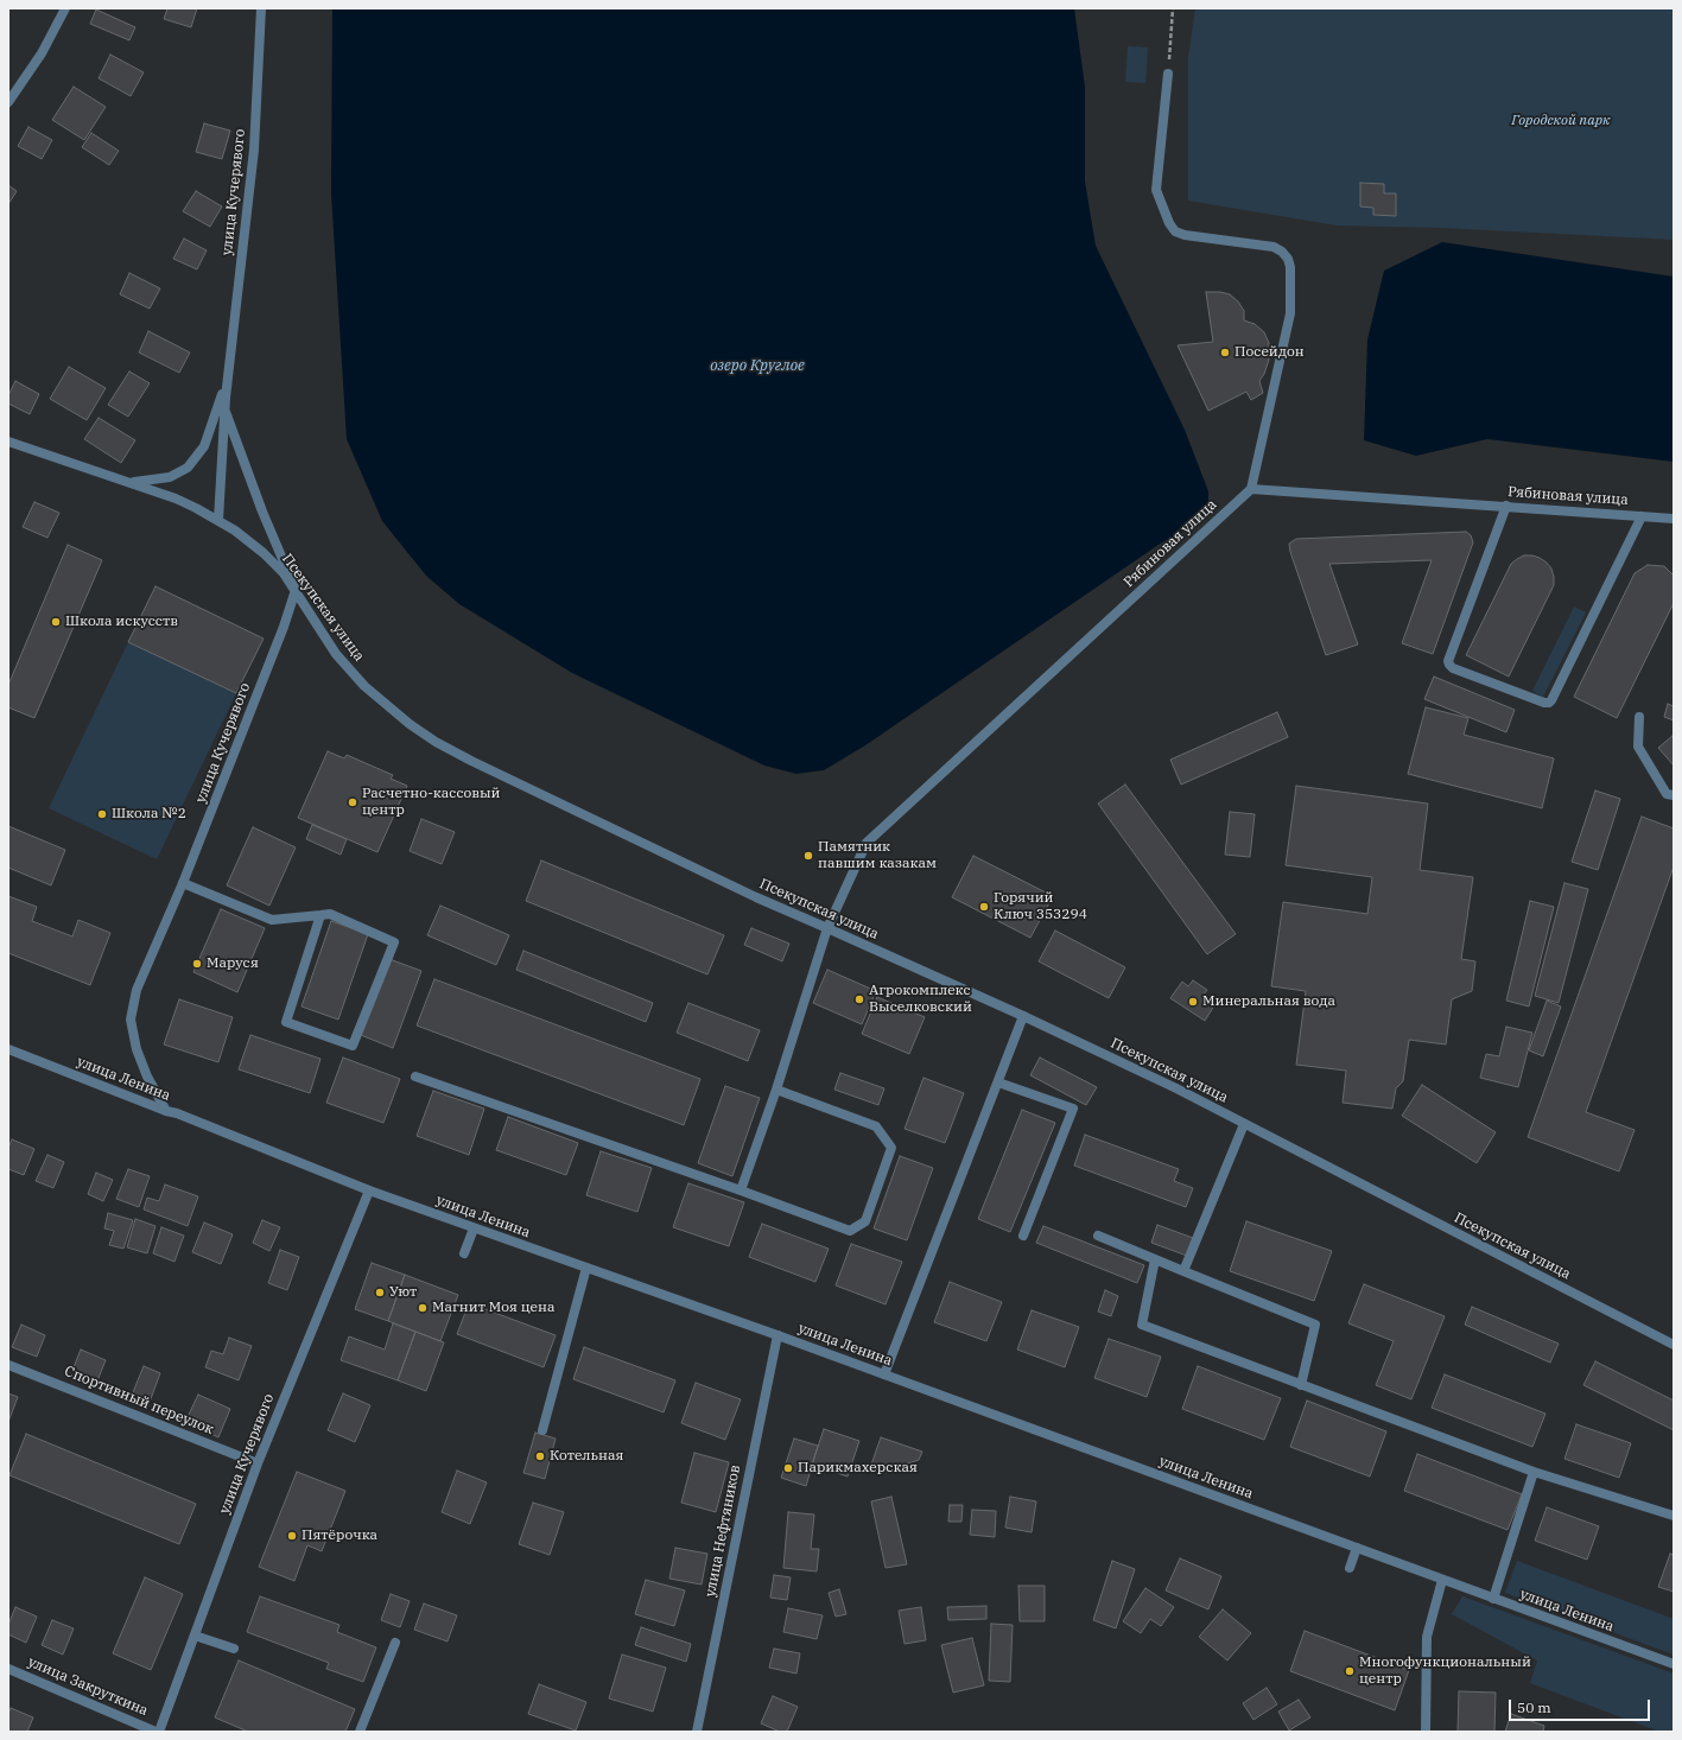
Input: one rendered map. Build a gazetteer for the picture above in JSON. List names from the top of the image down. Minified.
{"streets":{"street":["улица Кучерявого","Рябиновая улица","Псекупская улица","улица Ленина","Спортивный переулок","улица Нефтяников","улица Закруткина"]},"crossings":[["улица Кучерявого","Псекупская улица"],["улица Кучерявого","улица Ленина"],["улица Кучерявого","Спортивный переулок"],["Рябиновая улица","Псекупская улица"],["улица Ленина","улица Нефтяников"]],"water":["озеро Круглое"],"parks":["Городской парк"],"places":["Посейдон","Школа искусств","Расчетно-кассовый центр","Школа №2","Памятник павшим казакам","Горячий Ключ 353294","Маруся","Агрокомплекс Выселковский","Минеральная вода","Уют","Магнит Моя цена","Котельная","Парикмахерская","Пятёрочка","Многофункциональный центр"],"scale_bar":"50 m"}
